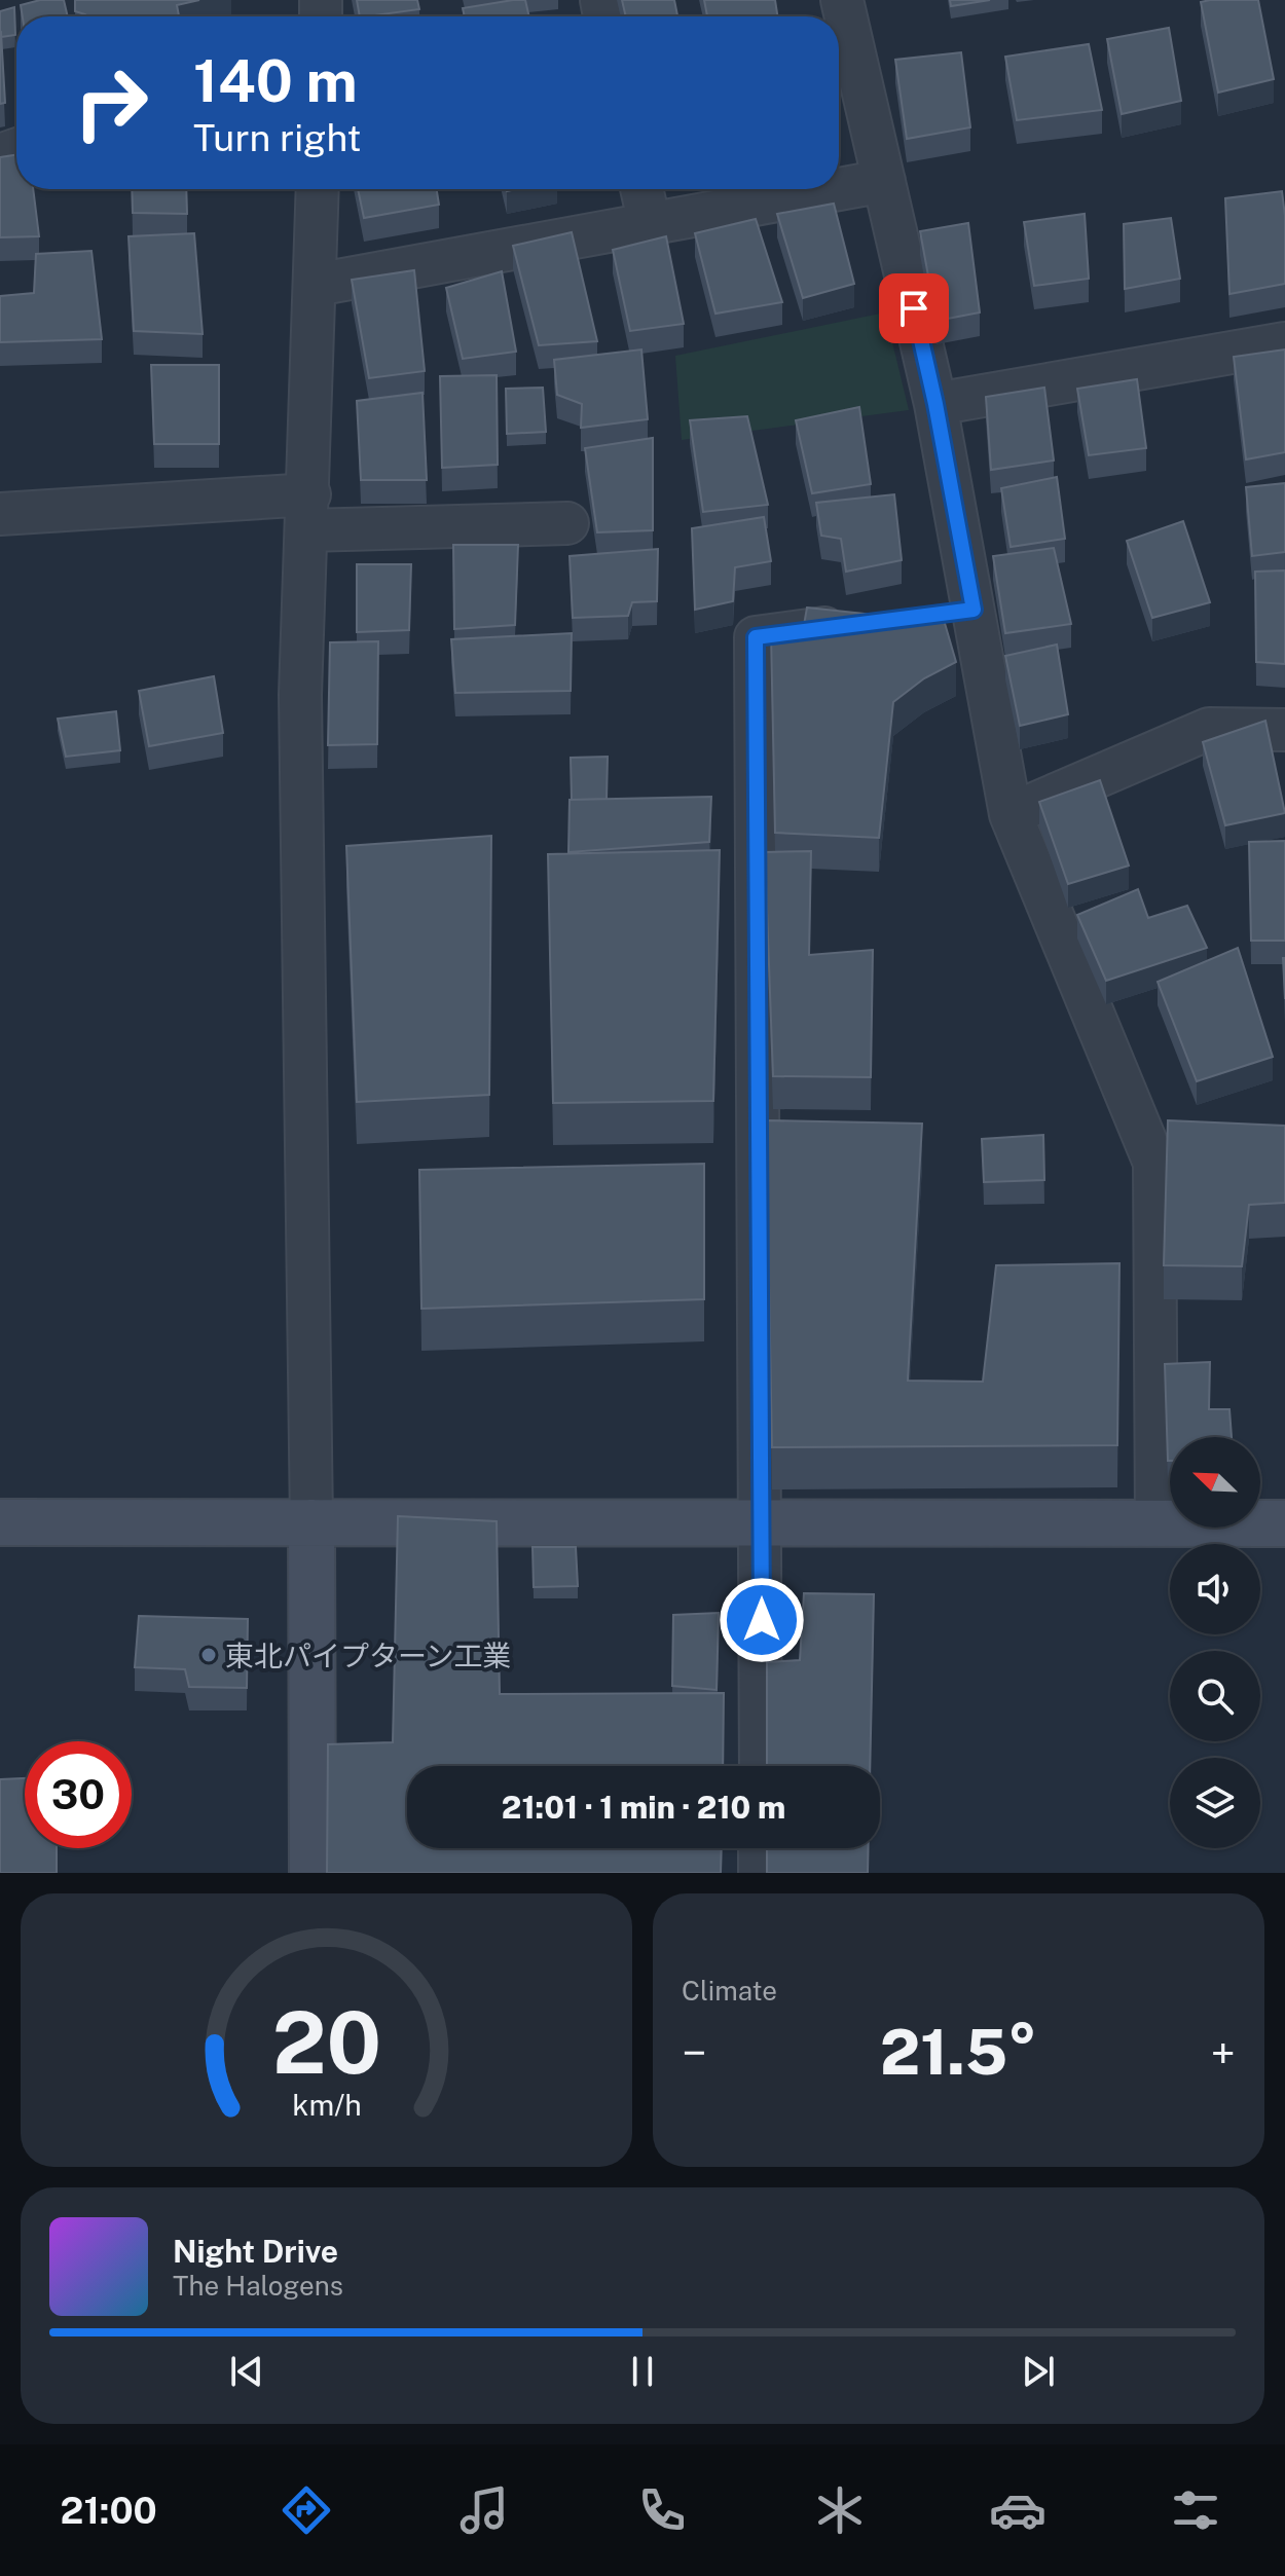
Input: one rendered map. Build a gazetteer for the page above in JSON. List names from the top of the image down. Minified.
{"places":["東北パイプターン工業"],"north":"top left","page":{"turn":["140 m","Turn right"],"limit":"30","trip":"21:01 · 1 min · 210 m","tile":"Climate","heat":["−","21.5°","+"],"song":["Night Drive","The Halogens"],"tabs":"21:00","gauge":["20","km/h"]}}
